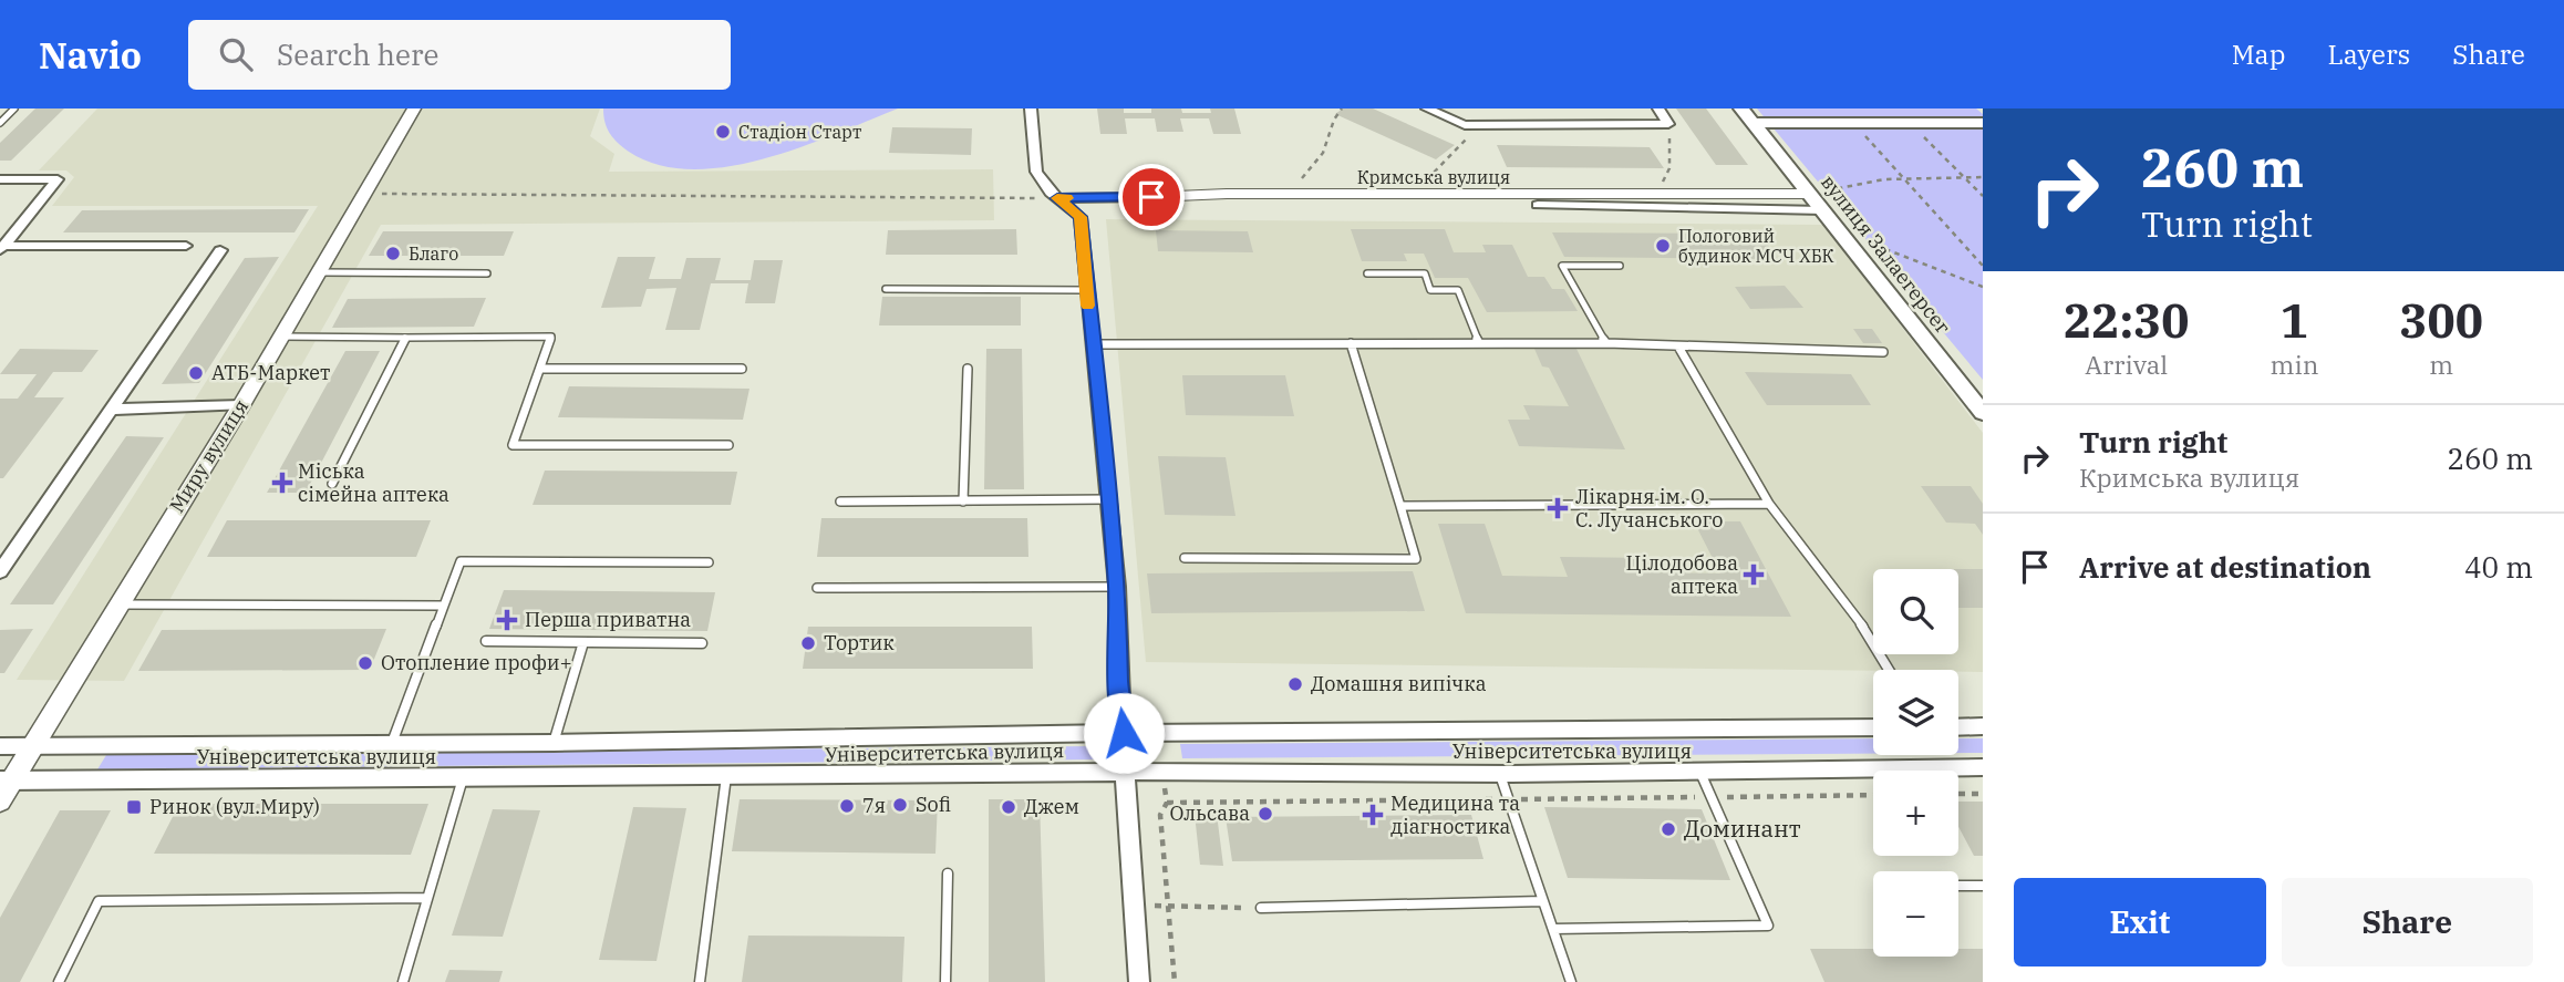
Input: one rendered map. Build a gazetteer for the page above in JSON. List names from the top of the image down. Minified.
{"streets":{"main road":["вулиця Залаегерсег"],"street":["Кримська вулиця","Миру вулиця","Університетська вулиця"]},"crossings":[["Кримська вулиця","вулиця Залаегерсег"],["Миру вулиця","Університетська вулиця"]],"places":{"other":["Стадіон Старт","Пологовий будинок МСЧ ХБК","Благо","АТБ-Маркет","Тортик","Отопление профи+","Домашня випічка","Sofi","7я","Джем","Ольсава","Доминант"],"health":["Міська сімейна аптека","Лікарня ім. О. С. Лучанського","Цiлодобова аптека","Перша приватна","Медицина та діагностика"],"transit":["Ринок (вул.Миру)"]},"page":{"header":"Navio","search":"Search here","nav":["Map","Layers","Share"],"turn":["260 m","Turn right"],"eta":["22:30","Arrival","1","min","300","m"],"list":[{"name":"Turn right","note":"Кримська вулиця","value":"260 m"},{"name":"Arrive at destination","value":"40 m"}],"map_buttons":["+","−"],"buttons":["Exit","Share"]}}
